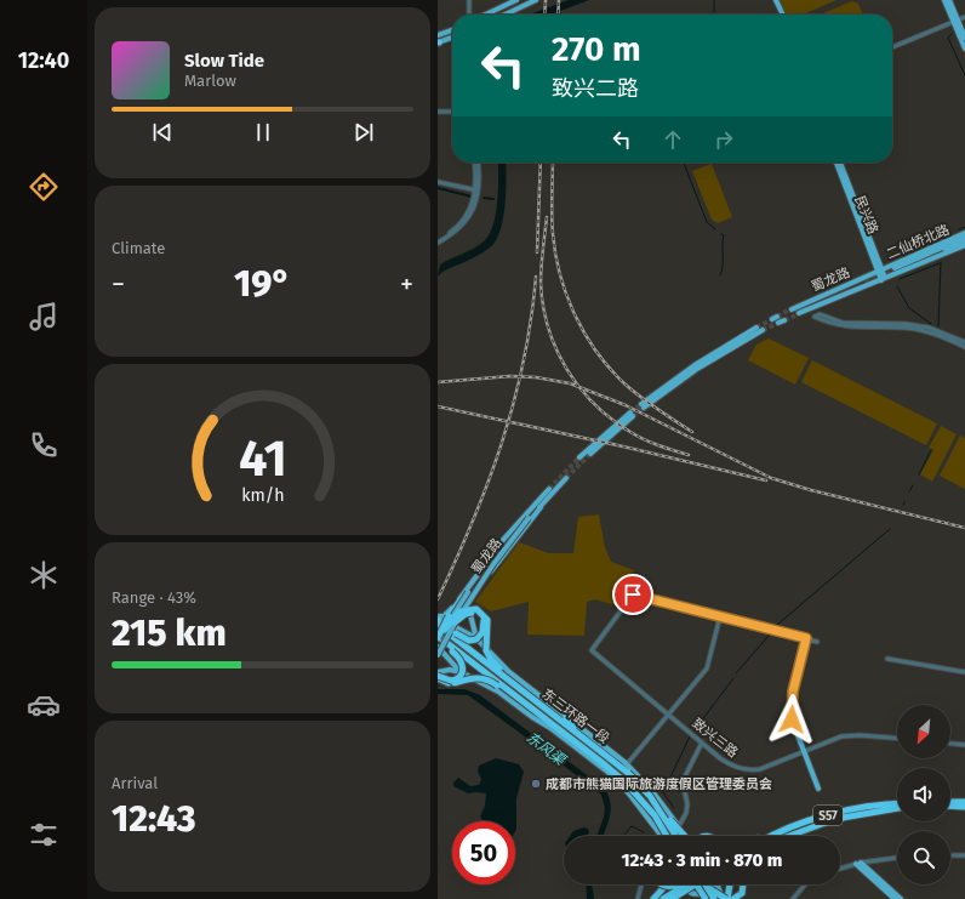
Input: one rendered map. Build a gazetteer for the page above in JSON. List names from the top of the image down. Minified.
{"streets":{"highway":["东三环路一段","S57"],"main road":["民兴路","二仙桥北路","蜀龙路"],"street":["致兴三路"]},"crossings":[["民兴路","二仙桥北路"],["民兴路","蜀龙路"],["二仙桥北路","蜀龙路"],["蜀龙路","东三环路一段"]],"water":["东风渠"],"places":["成都市熊猫国际旅游度假区管理委员会"],"north":"bottom left","page":{"tabs":"12:40","turn":["270 m","致兴二路"],"song":["Slow Tide","Marlow"],"tile":["Climate",["Range · 43%","215 km"],["Arrival","12:43"]],"heat":["−","19°","+"],"limit":"50","trip":"12:43 · 3 min · 870 m","gauge":["41","km/h"]}}
